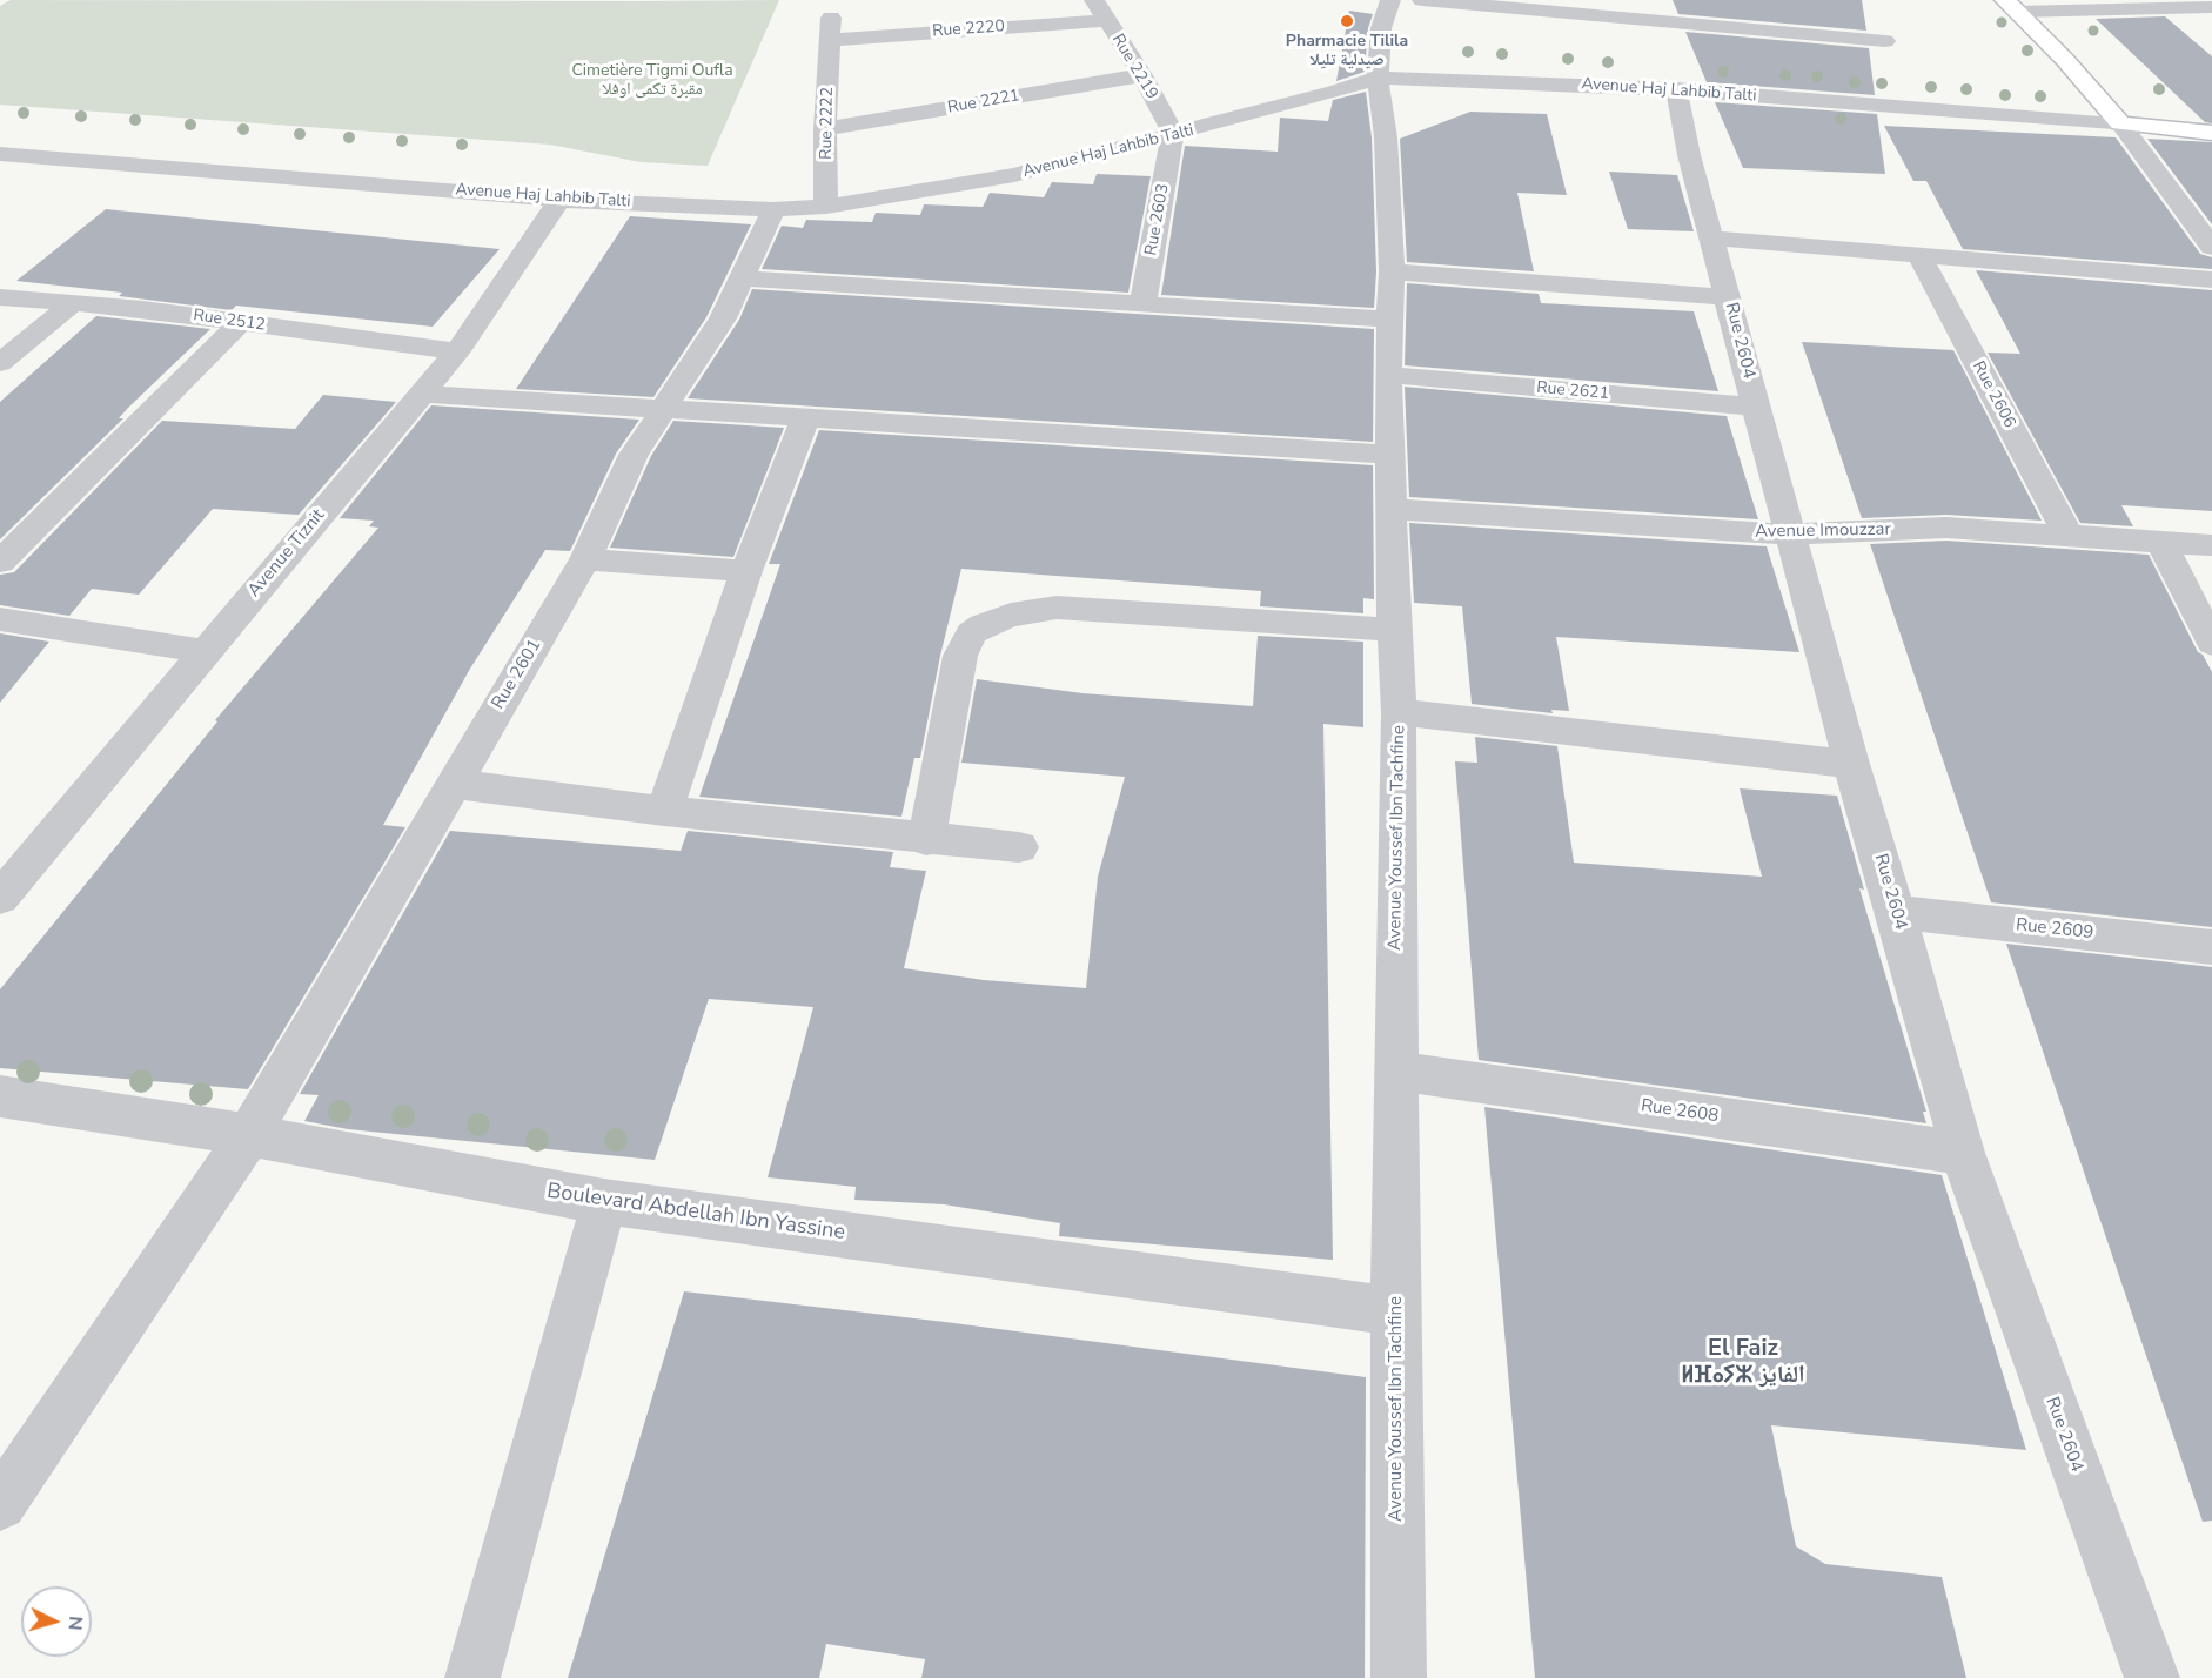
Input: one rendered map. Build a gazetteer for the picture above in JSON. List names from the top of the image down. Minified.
{"streets":{"street":["Rue 2220","Rue 2219","Avenue Haj Lahbib Talti","Rue 2221","Rue 2222","Rue 2603","Rue 2512","Rue 2604","Rue 2621","Rue 2606","Avenue Imouzzar","Avenue Tiznit","Rue 2601","Avenue Youssef Ibn Tachfine","Rue 2609","Rue 2608","Boulevard Abdellah Ibn Yassine"]},"crossings":[["Rue 2220","Rue 2219"],["Rue 2220","Rue 2222"],["Rue 2219","Avenue Haj Lahbib Talti"],["Rue 2219","Rue 2221"],["Rue 2219","Rue 2603"],["Avenue Haj Lahbib Talti","Rue 2222"],["Avenue Haj Lahbib Talti","Rue 2603"],["Avenue Haj Lahbib Talti","Rue 2604"],["Avenue Haj Lahbib Talti","Avenue Tiznit"],["Avenue Haj Lahbib Talti","Rue 2601"],["Avenue Haj Lahbib Talti","Avenue Youssef Ibn Tachfine"],["Rue 2221","Rue 2222"],["Rue 2512","Avenue Tiznit"],["Rue 2604","Rue 2621"],["Rue 2604","Avenue Imouzzar"],["Rue 2604","Rue 2609"],["Rue 2604","Rue 2608"],["Rue 2621","Avenue Youssef Ibn Tachfine"],["Rue 2606","Avenue Imouzzar"],["Avenue Imouzzar","Avenue Youssef Ibn Tachfine"],["Rue 2601","Boulevard Abdellah Ibn Yassine"],["Avenue Youssef Ibn Tachfine","Rue 2608"],["Avenue Youssef Ibn Tachfine","Boulevard Abdellah Ibn Yassine"]],"districts":["El Faiz ⵍⴼⴰⵢⵣ الفايز"],"parks":["Cimetière Tigmi Oufla مقبرة تگمی اوفلا"],"places":["Pharmacie Tilila صيدلية تليلا"],"north":"right"}
